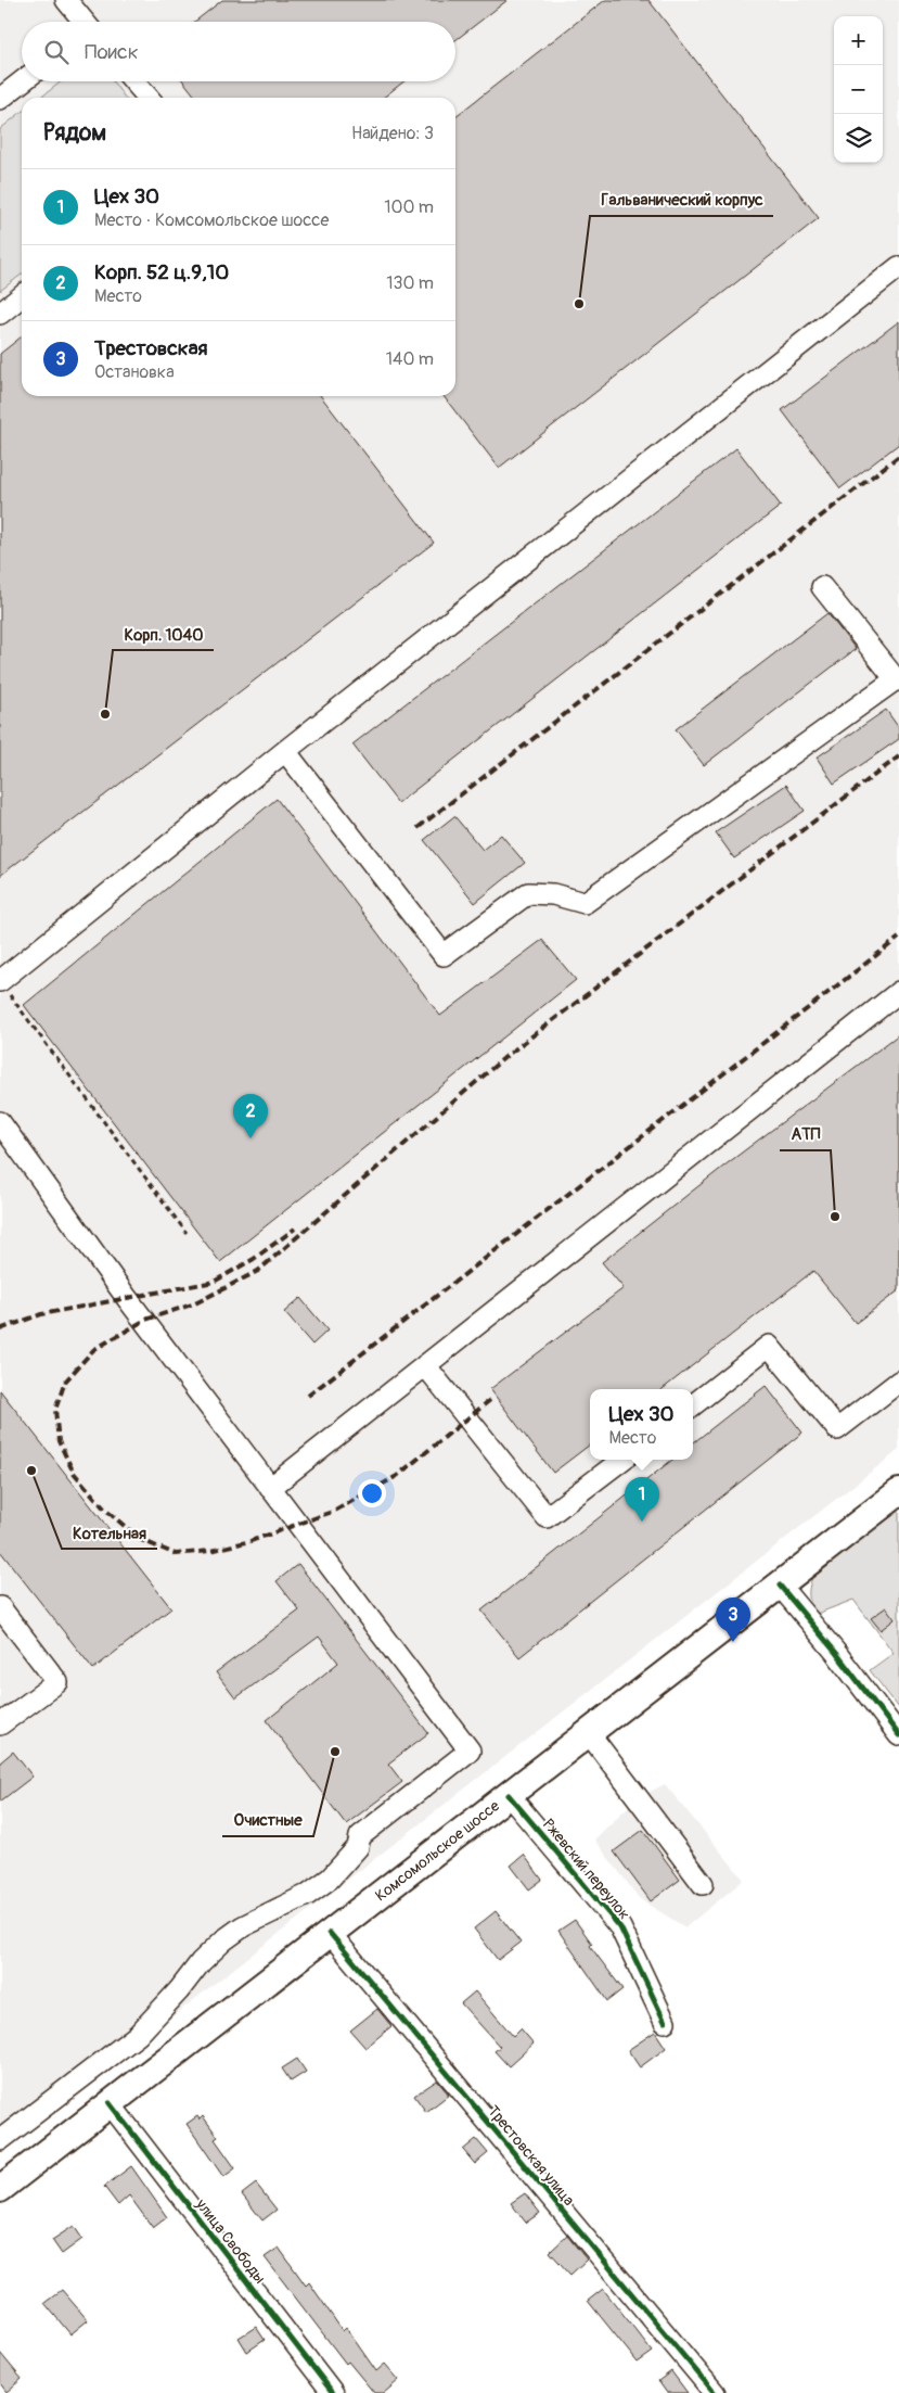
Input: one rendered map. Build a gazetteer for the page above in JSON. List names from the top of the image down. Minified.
{"streets":{"main road":["Комсомольское шоссе"],"street":["Ржевский переулок","Трестовская улица","улица Свободы"]},"crossings":[["Комсомольское шоссе","Ржевский переулок"],["Комсомольское шоссе","Трестовская улица"],["Комсомольское шоссе","улица Свободы"]],"places":["Гальванический корпус","Корп. 1040","АТП","Котельная","Очистные"],"page":{"map_buttons":["+","−"],"search":"Поиск","heading":["Рядом","Найдено: 3"],"list":[{"mark":"1","name":"Цех 30","note":"Место · Комсомольское шоссе","value":"100 m"},{"mark":"2","name":"Корп. 52 ц.9,10","note":"Место","value":"130 m"},{"mark":"3","name":"Трестовская","note":"Остановка","value":"140 m"}],"pins":["2","1","3"],"popup":["Цех 30","Место"]}}
